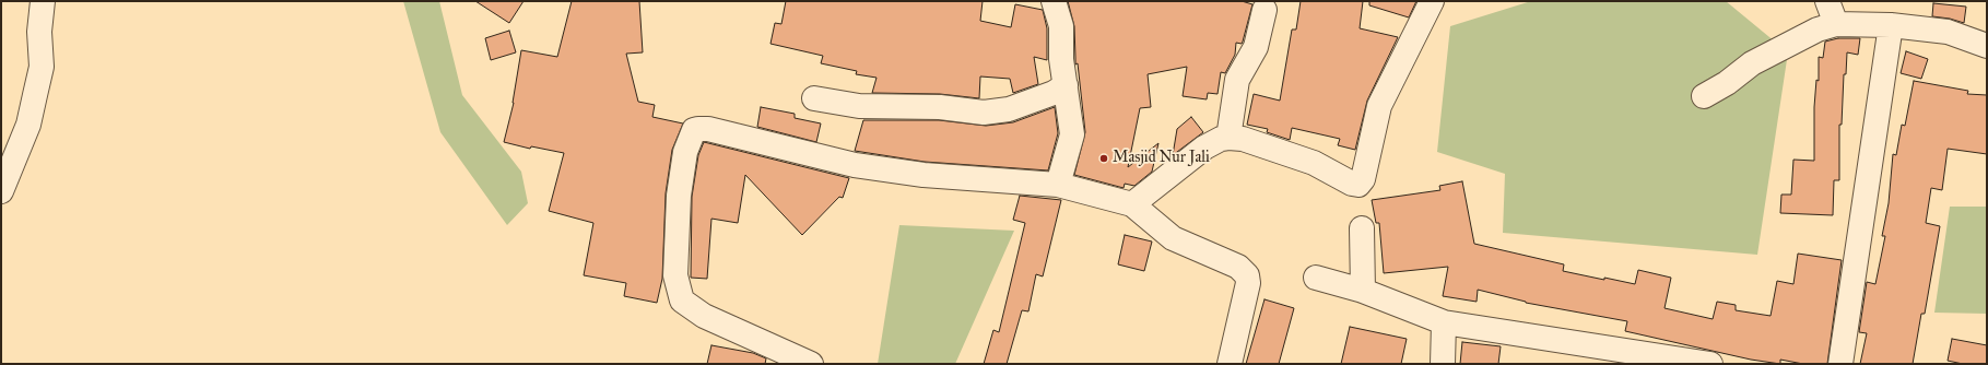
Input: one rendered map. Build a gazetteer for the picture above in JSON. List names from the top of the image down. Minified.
{"places":["Masjid Nur Jali"]}
